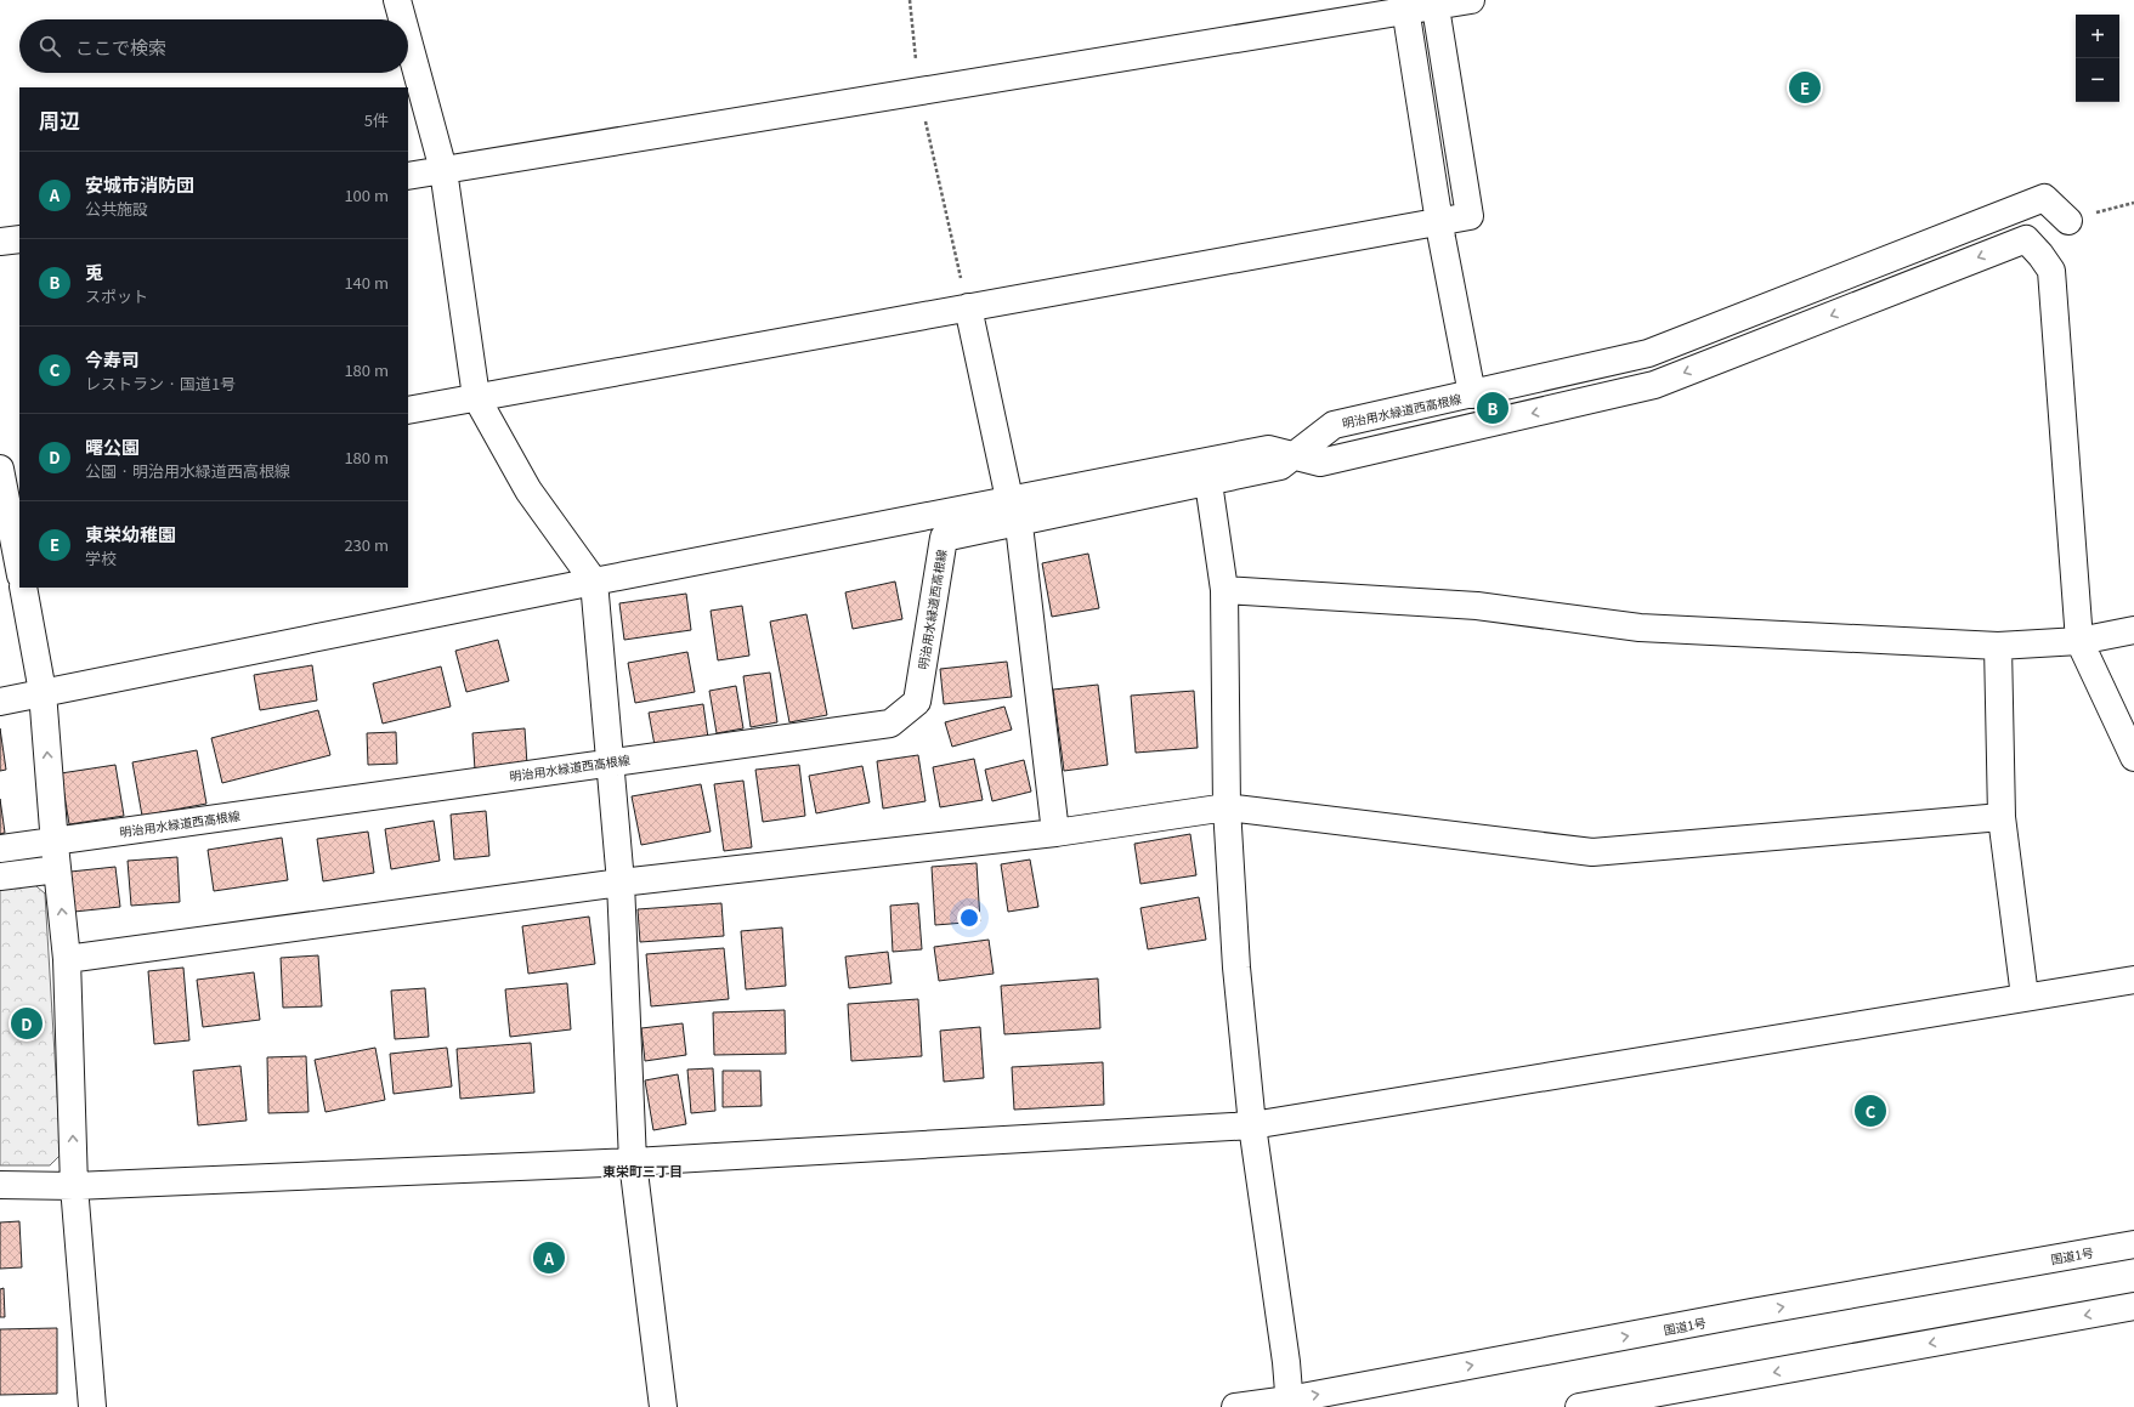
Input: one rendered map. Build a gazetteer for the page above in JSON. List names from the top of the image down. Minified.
{"streets":{"main road":["明治用水緑道西高根線","国道1号"]},"districts":["東栄町三丁目"],"page":{"map_buttons":["+","−"],"search":"ここで検索","pins":["E","B","D","C","A"],"heading":["周辺","5件"],"list":[{"mark":"A","name":"安城市消防団","note":"公共施設","value":"100 m"},{"mark":"B","name":"兎","note":"スポット","value":"140 m"},{"mark":"C","name":"今寿司","note":"レストラン · 国道1号","value":"180 m"},{"mark":"D","name":"曙公園","note":"公園 · 明治用水緑道西高根線","value":"180 m"},{"mark":"E","name":"東栄幼稚園","note":"学校","value":"230 m"}]}}
